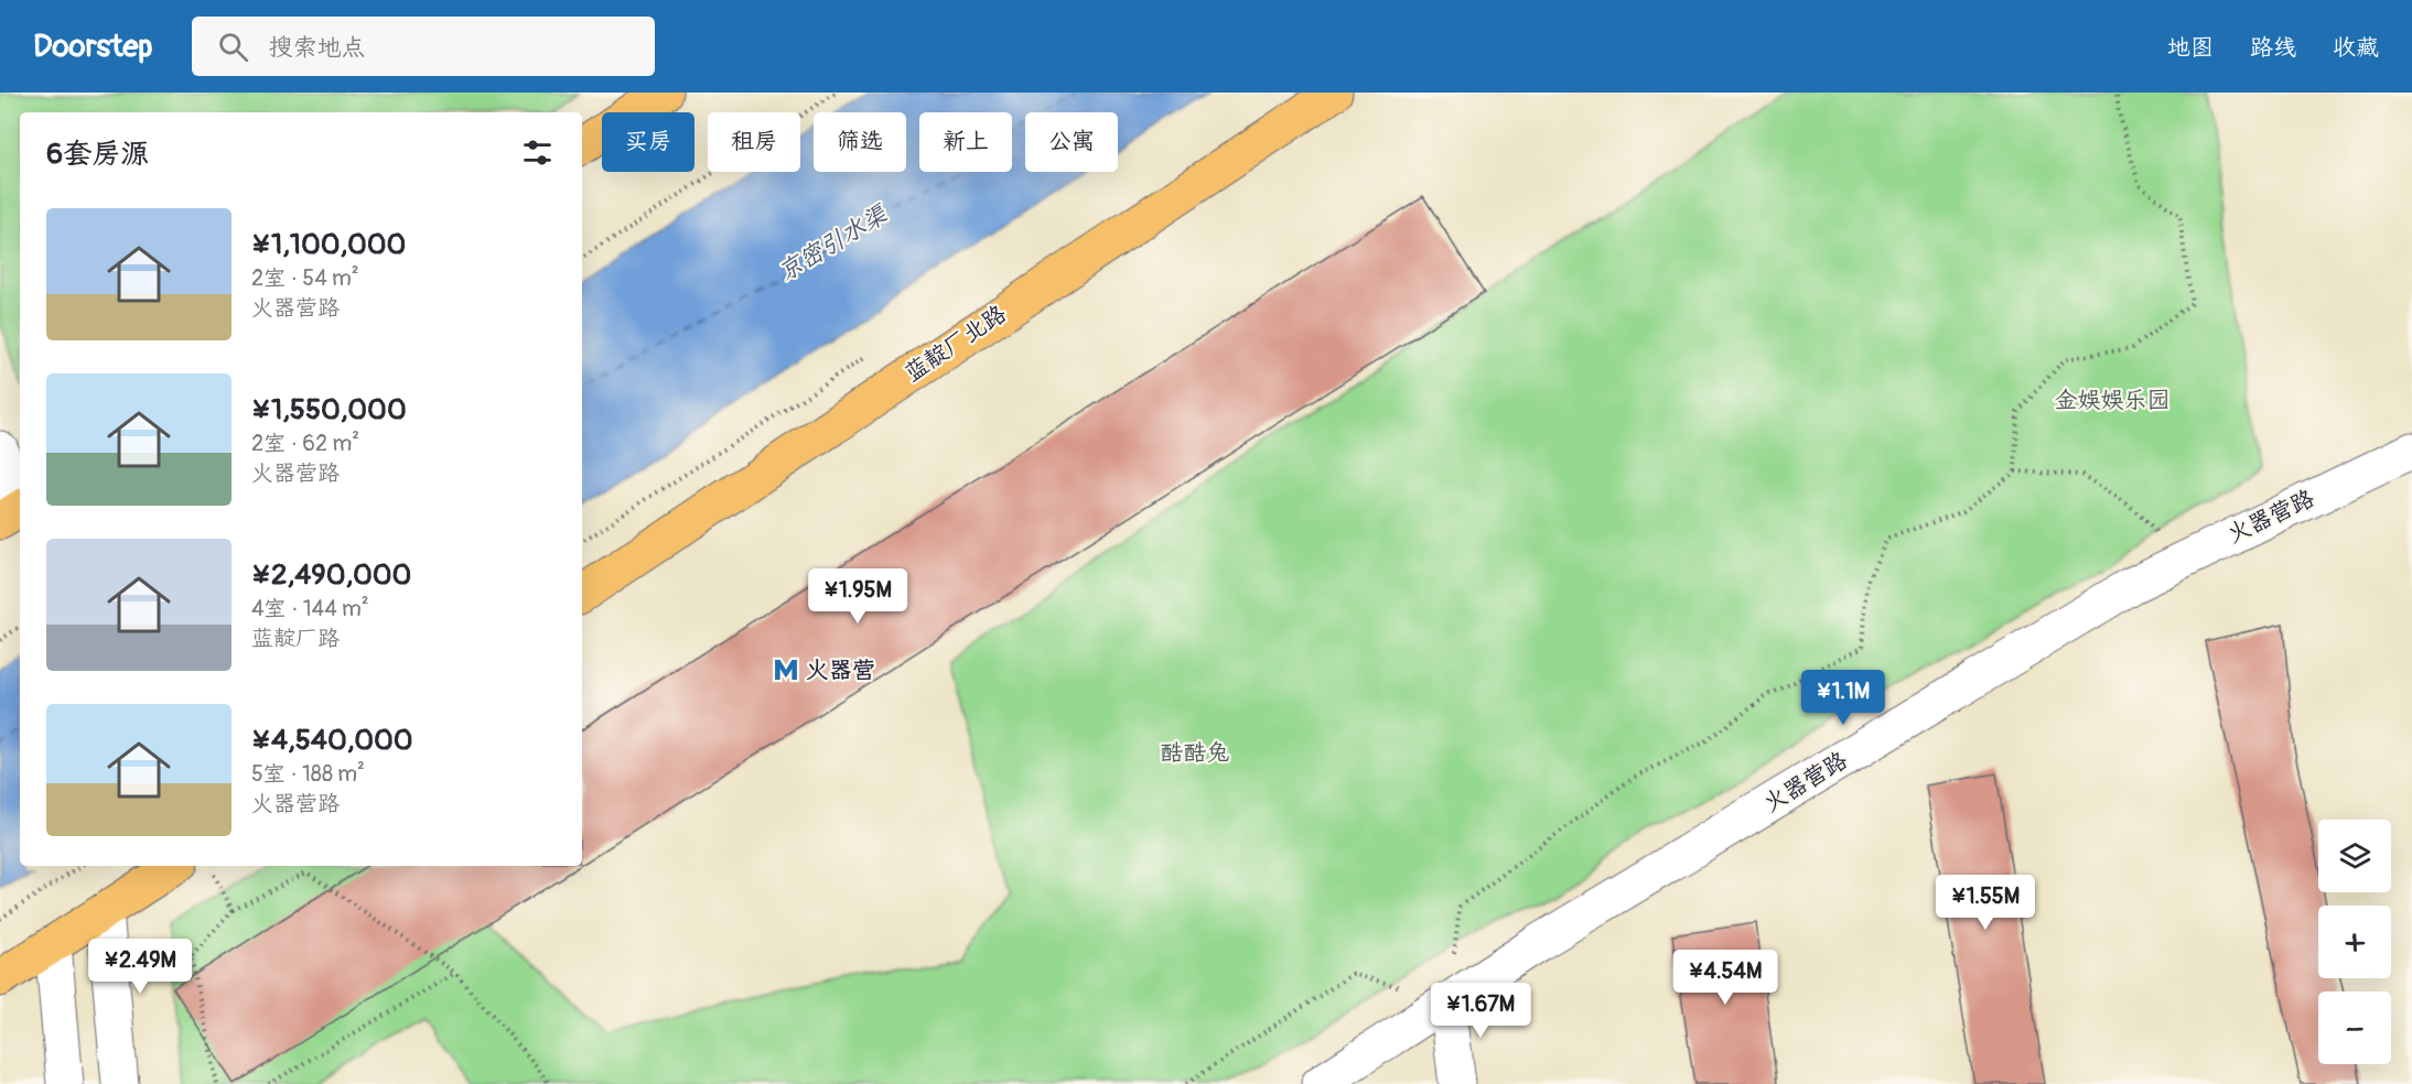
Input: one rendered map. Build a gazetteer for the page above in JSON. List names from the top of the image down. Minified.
{"streets":{"highway":["蓝靛厂北路"],"street":["火器营路"]},"water":["京密引水渠"],"parks":["金娱娱乐园","酷酷兔"],"places":{"metro station":["火器营"]},"page":{"header":"Doorstep","search":"搜索地点","nav":["地图","路线","收藏"],"chip":["买房","租房","筛选","新上","公寓"],"heading":"6套房源","list":[{"name":"¥1,100,000","note":"2室 · 54 m² · 火器营路"},{"name":"¥1,550,000","note":"2室 · 62 m² · 火器营路"},{"name":"¥2,490,000","note":"4室 · 144 m² · 蓝靛厂路"},{"name":"¥4,540,000","note":"5室 · 188 m² · 火器营路"}],"price":["¥1.95M","¥1.1M","¥1.55M","¥2.49M","¥4.54M","¥1.67M"],"map_buttons":["+","−"]}}
